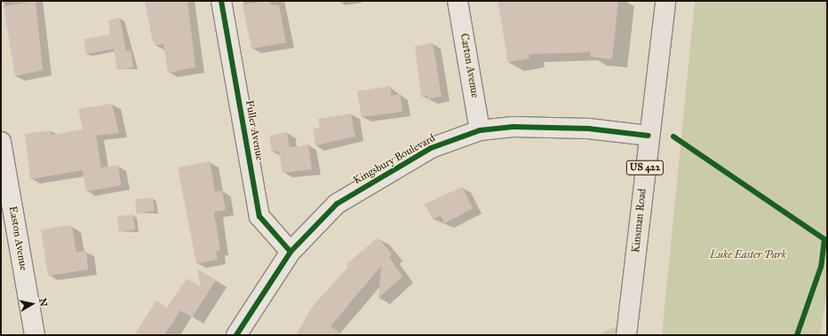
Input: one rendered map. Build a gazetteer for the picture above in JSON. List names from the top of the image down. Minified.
{"streets":{"main road":["US 422","Kinsman Road"],"street":["Carton Avenue","Fuller Avenue","Kingsbury Boulevard","Easton Avenue"]},"crossings":[["Carton Avenue","Kingsbury Boulevard"],["Fuller Avenue","Kingsbury Boulevard"],["Kingsbury Boulevard","Kinsman Road"]],"parks":["Luke Easter Park"],"north":"right"}
